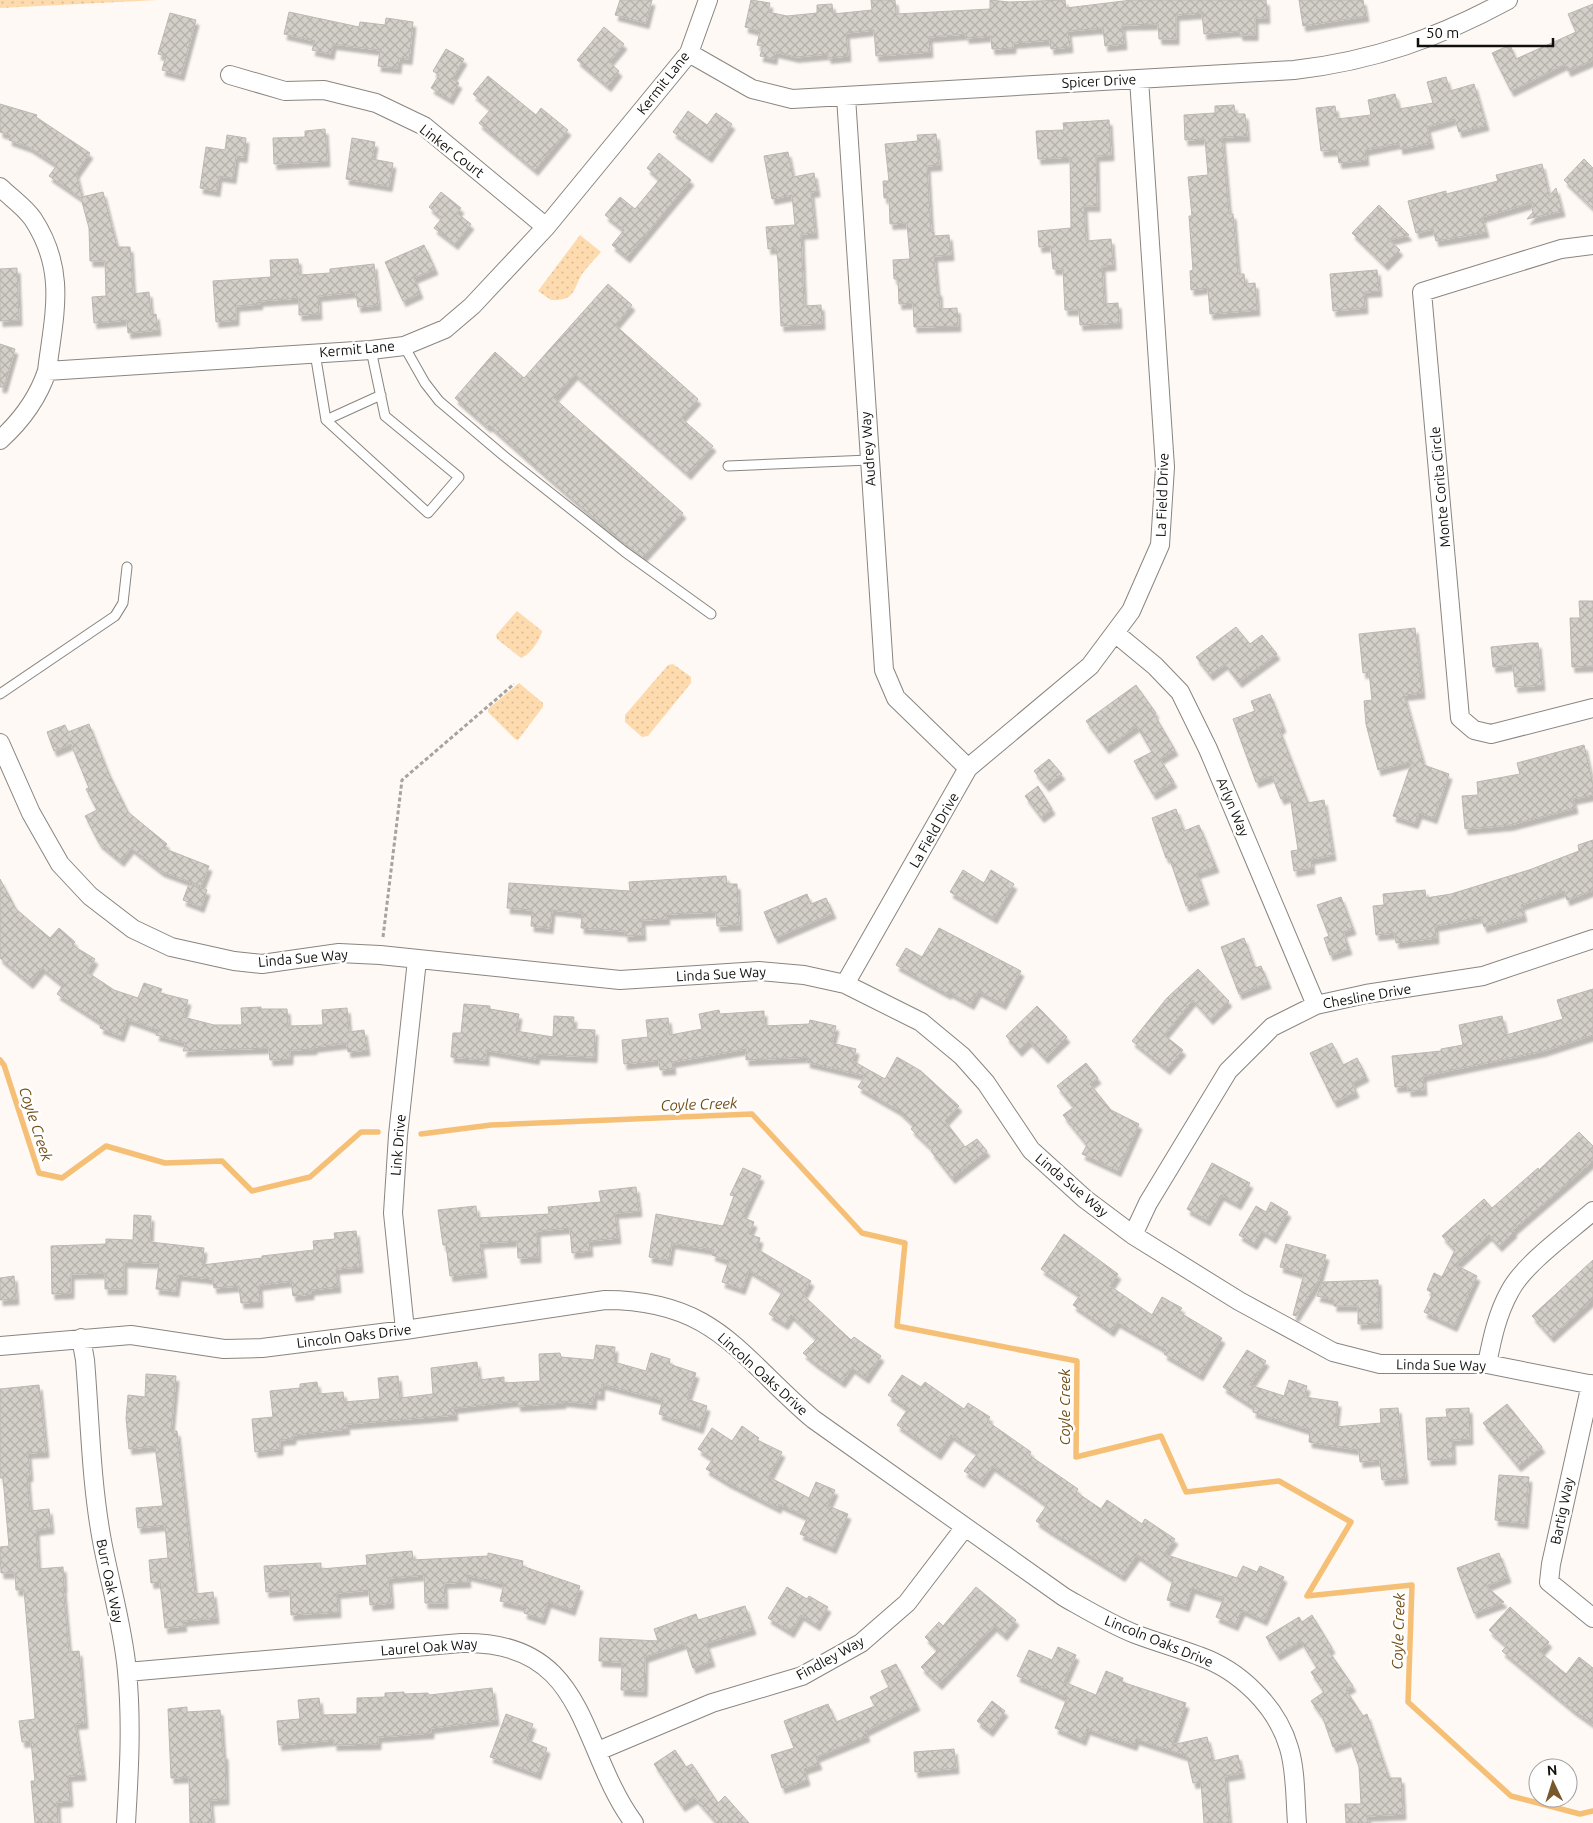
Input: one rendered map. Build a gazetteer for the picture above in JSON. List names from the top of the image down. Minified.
{"streets":{"street":["Spicer Drive","Kermit Lane","Linker Court","Audrey Way","Monte Corita Circle","La Field Drive","Arlyn Way","Linda Sue Way","Chesline Drive","Link Drive","Lincoln Oaks Drive","Bartig Way","Burr Oak Way","Laurel Oak Way","Findley Way"]},"crossings":[["Spicer Drive","Kermit Lane"],["Spicer Drive","Audrey Way"],["Spicer Drive","La Field Drive"],["Kermit Lane","Linker Court"],["Audrey Way","La Field Drive"],["La Field Drive","Arlyn Way"],["La Field Drive","Linda Sue Way"],["Arlyn Way","Chesline Drive"],["Linda Sue Way","Chesline Drive"],["Linda Sue Way","Link Drive"],["Linda Sue Way","Bartig Way"],["Link Drive","Lincoln Oaks Drive"],["Lincoln Oaks Drive","Burr Oak Way"],["Lincoln Oaks Drive","Findley Way"],["Burr Oak Way","Laurel Oak Way"],["Laurel Oak Way","Findley Way"]],"water":["Coyle Creek"],"scale_bar":"50 m","north":"top"}
